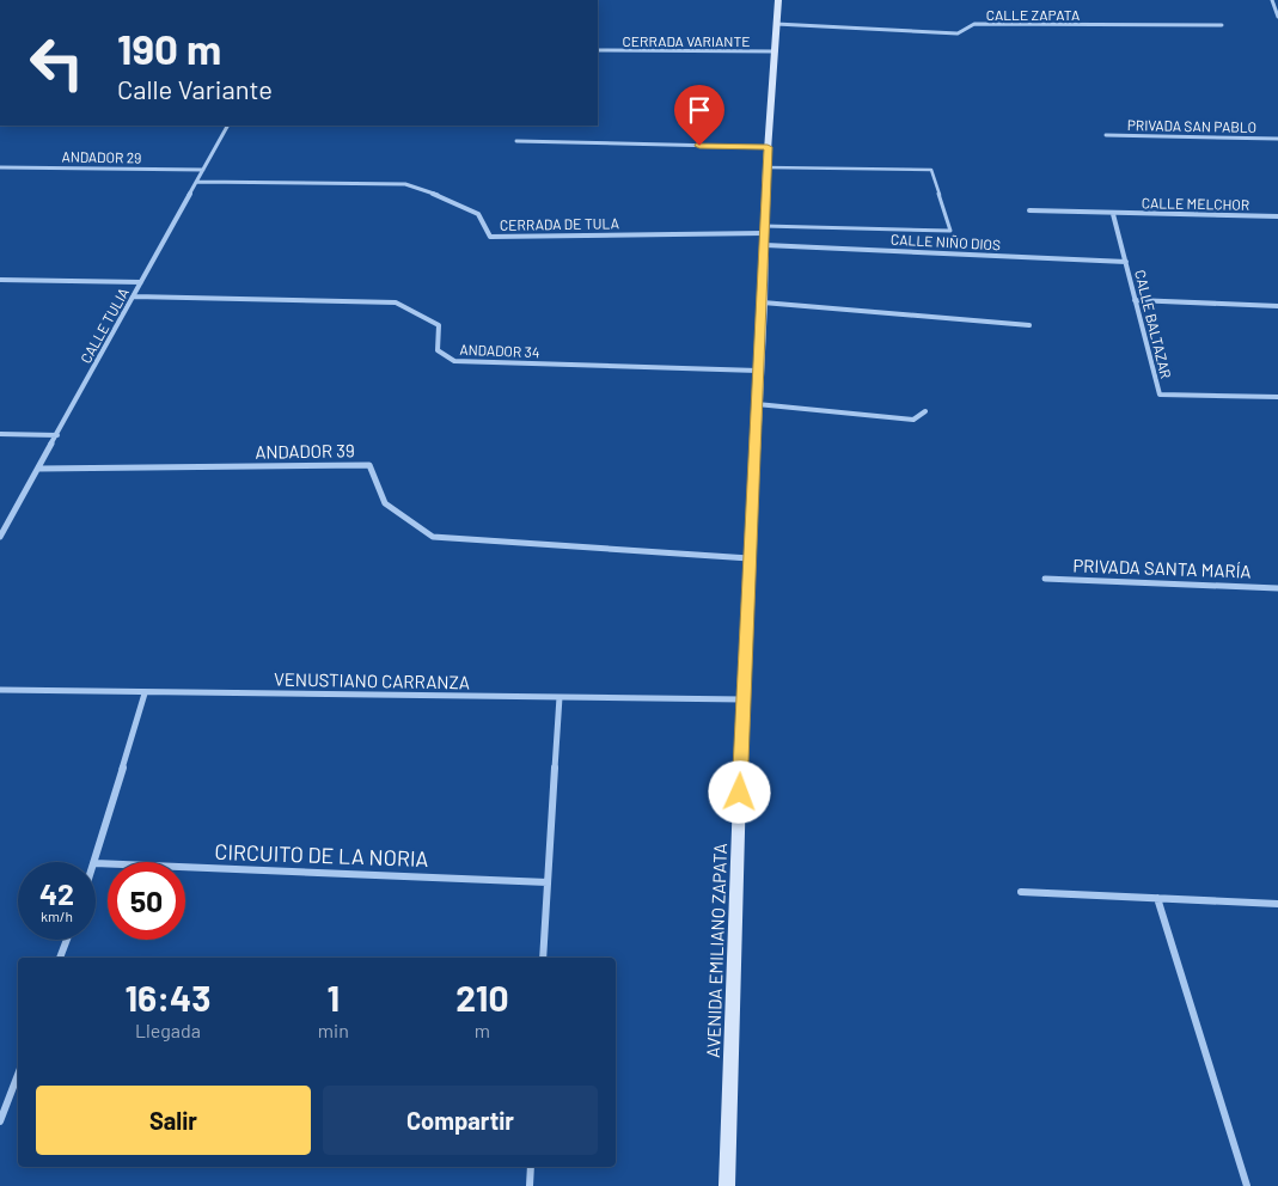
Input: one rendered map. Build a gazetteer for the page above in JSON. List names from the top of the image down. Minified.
{"streets":{"main road":["AVENIDA EMILIANO ZAPATA"],"street":["CALLE ZAPATA","CERRADA VARIANTE","PRIVADA SAN PABLO","ANDADOR 29","CALLE MELCHOR","CERRADA DE TULA","CALLE NIÑO DIOS","CALLE BALTAZAR","CALLE TULIA","ANDADOR 34","ANDADOR 39","PRIVADA SANTA MARÍA","VENUSTIANO CARRANZA","CIRCUITO DE LA NORIA"]},"crossings":[["CALLE ZAPATA","AVENIDA EMILIANO ZAPATA"],["CERRADA VARIANTE","AVENIDA EMILIANO ZAPATA"],["ANDADOR 29","CALLE TULIA"],["CALLE MELCHOR","CALLE BALTAZAR"],["CERRADA DE TULA","CALLE NIÑO DIOS"],["CERRADA DE TULA","CALLE TULIA"],["CERRADA DE TULA","AVENIDA EMILIANO ZAPATA"],["CALLE NIÑO DIOS","CALLE BALTAZAR"],["CALLE NIÑO DIOS","AVENIDA EMILIANO ZAPATA"],["CALLE TULIA","ANDADOR 34"],["CALLE TULIA","ANDADOR 39"],["ANDADOR 34","AVENIDA EMILIANO ZAPATA"],["ANDADOR 39","AVENIDA EMILIANO ZAPATA"],["VENUSTIANO CARRANZA","AVENIDA EMILIANO ZAPATA"]],"page":{"turn":["190 m","Calle Variante"],"speed":"42 km/h","limit":"50","eta":["16:43","Llegada","1","min","210","m"],"buttons":["Salir","Compartir"]}}
